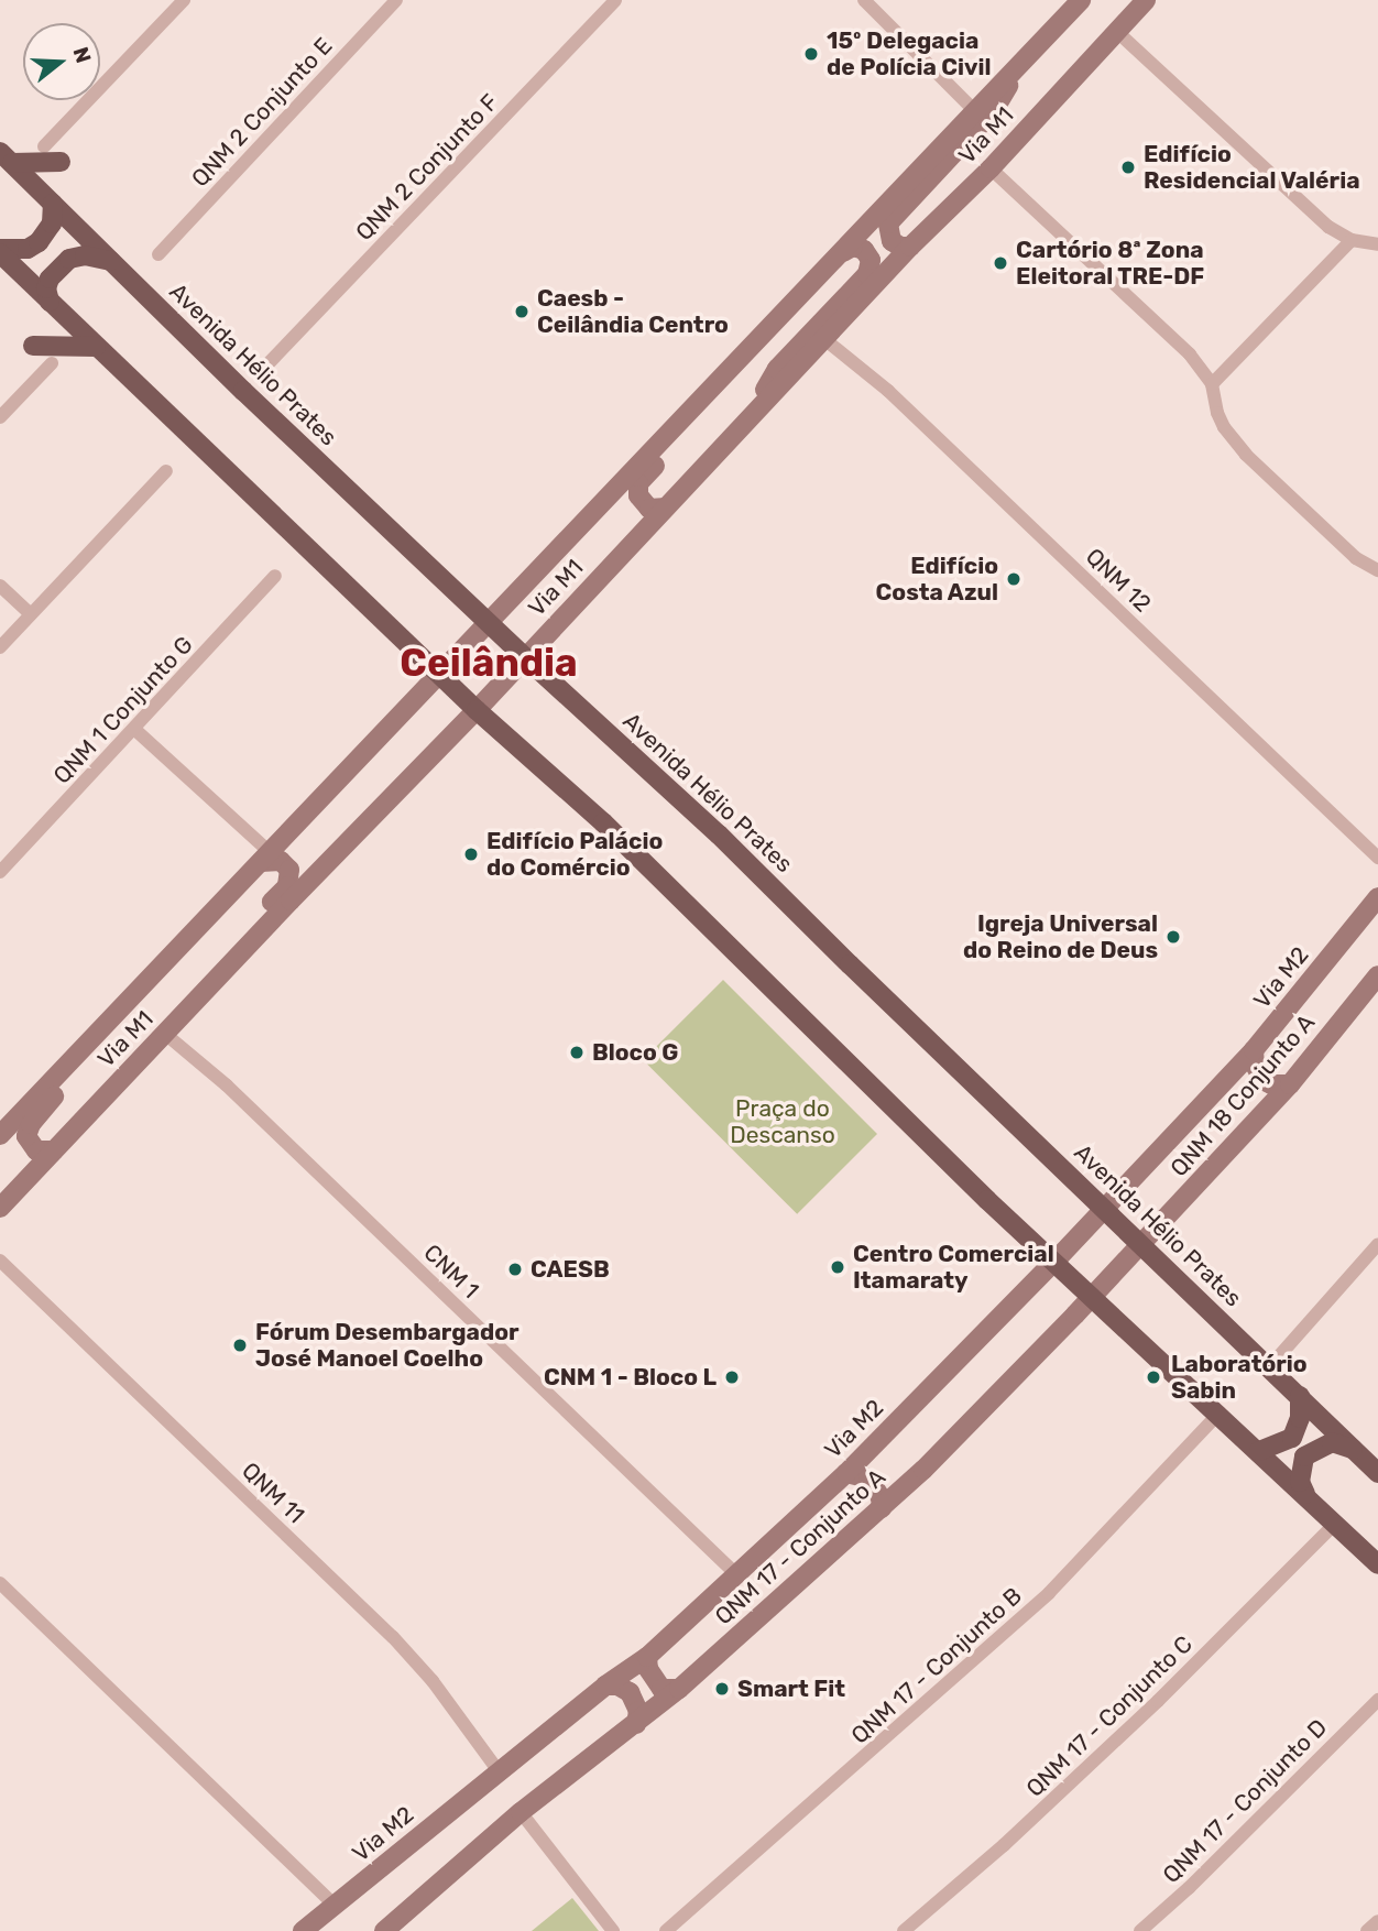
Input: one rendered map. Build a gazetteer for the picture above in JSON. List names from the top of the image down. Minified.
{"streets":{"main road":["Via M1","Avenida Hélio Prates","Via M2","QNM 18 Conjunto A","QNM 17 - Conjunto A"],"street":["QNM 2 Conjunto E","QNM 2 Conjunto F","QNM 12","QNM 1 Conjunto G","CNM 1","QNM 11","QNM 17 - Conjunto B","QNM 17 - Conjunto C","QNM 17 - Conjunto D"]},"crossings":[["Via M1","Avenida Hélio Prates"],["Via M1","QNM 12"],["Via M1","CNM 1"],["Avenida Hélio Prates","Via M2"],["Avenida Hélio Prates","QNM 18 Conjunto A"],["Via M2","CNM 1"],["Via M2","QNM 11"]],"districts":["Ceilândia"],"parks":["Praça do Descanso"],"places":["15º Delegacia de Polícia Civil","Edifício Residencial Valéria","Cartório 8ª Zona Eleitoral TRE-DF","Caesb - Ceilândia Centro","Edifício Costa Azul","Edifício Palácio do Comércio","Igreja Universal do Reino de Deus","Bloco G","Centro Comercial Itamaraty","CAESB","Fórum Desembargador José Manoel Coelho","CNM 1 - Bloco L","Laboratório Sabin","Smart Fit"],"north":"right"}
